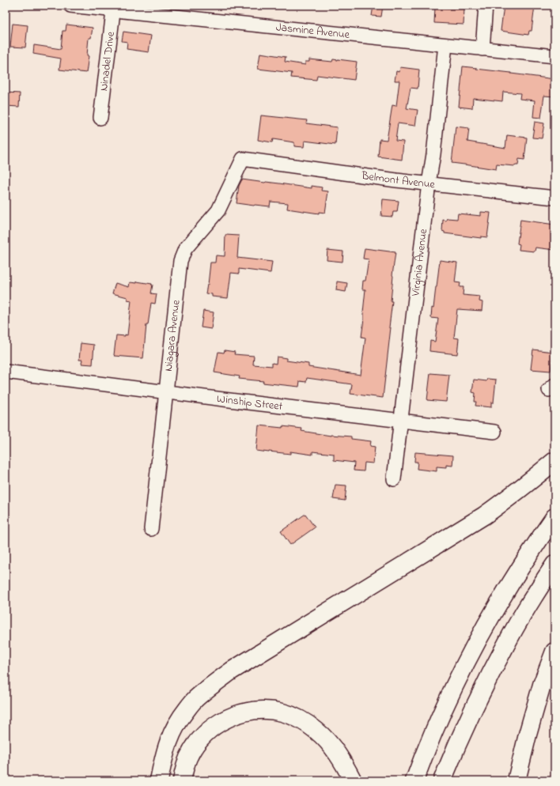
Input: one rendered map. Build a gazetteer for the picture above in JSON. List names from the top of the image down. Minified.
{"streets":{"street":["Jasmine Avenue","Ninadel Drive","Belmont Avenue","Virginia Avenue","Niagara Avenue","Winship Street"]},"crossings":[["Jasmine Avenue","Ninadel Drive"],["Jasmine Avenue","Virginia Avenue"],["Belmont Avenue","Virginia Avenue"],["Belmont Avenue","Niagara Avenue"],["Virginia Avenue","Winship Street"],["Niagara Avenue","Winship Street"]]}
